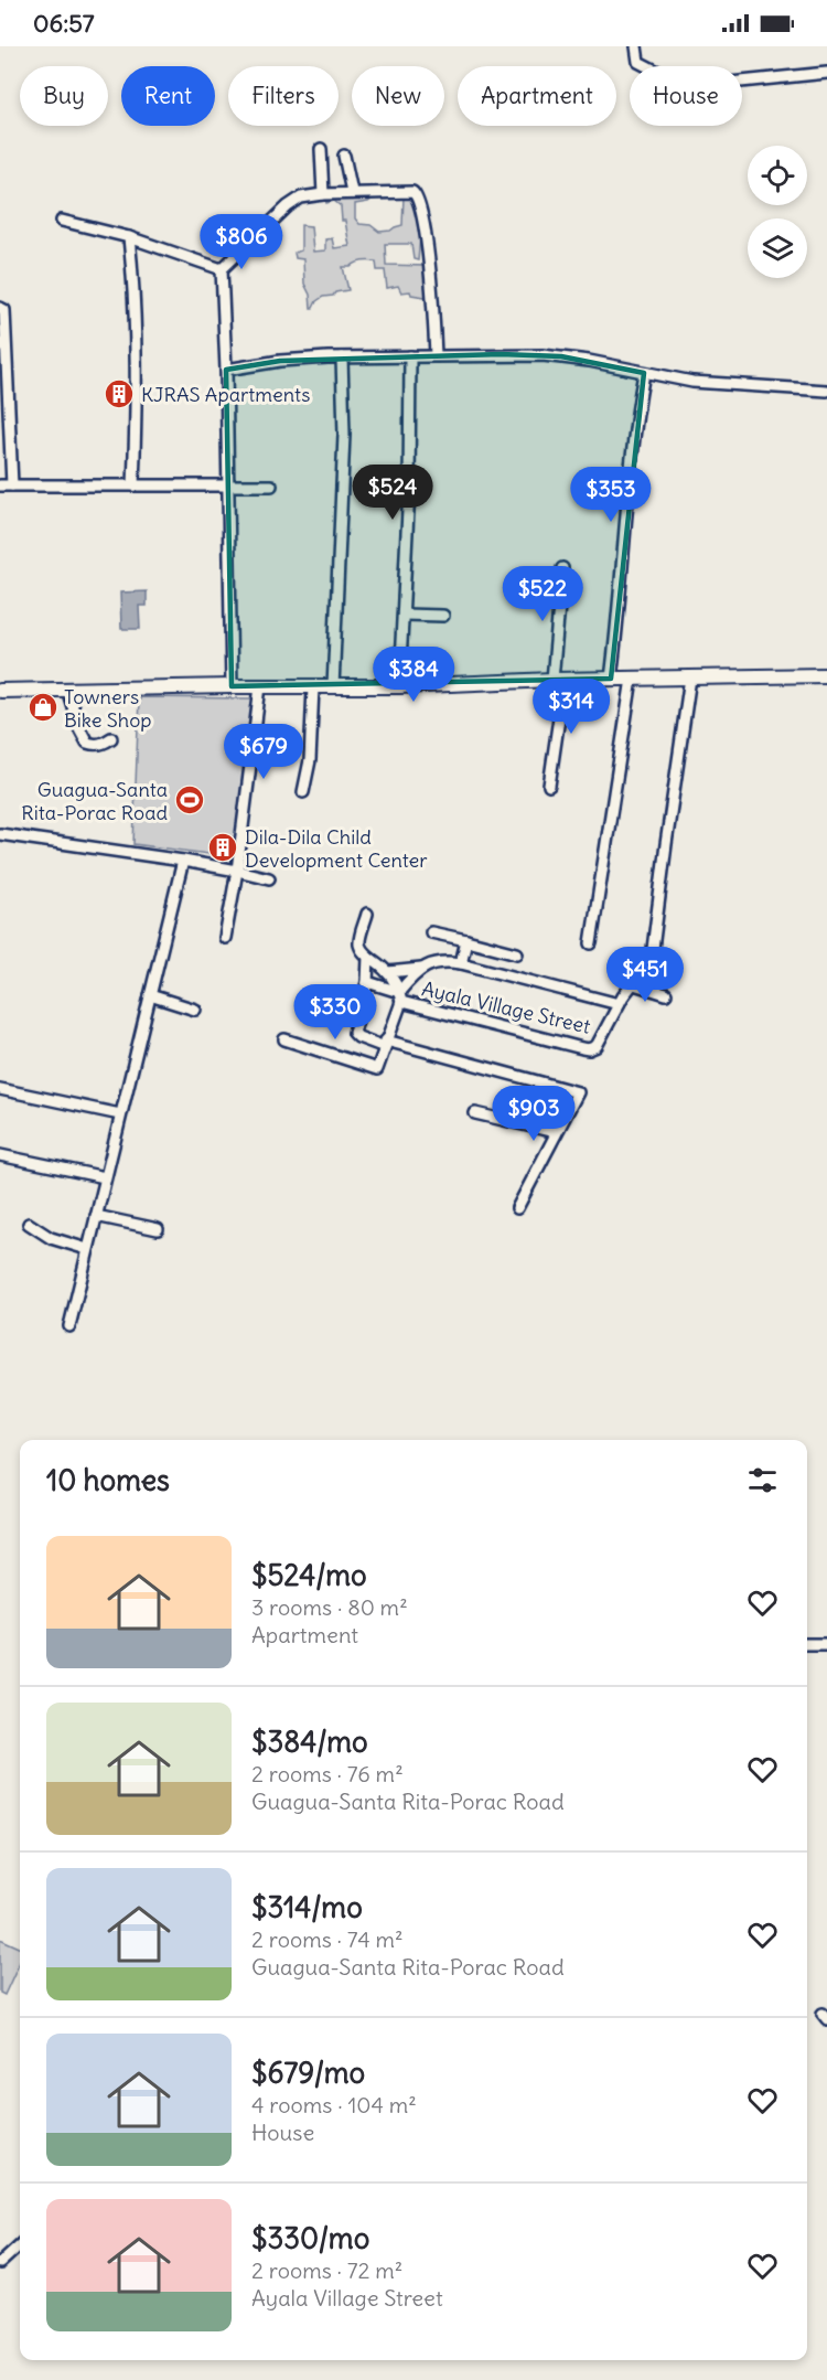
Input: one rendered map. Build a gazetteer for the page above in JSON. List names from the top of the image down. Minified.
{"streets":{"street":["Ayala Village Street"]},"places":{"building":["KJRAS Apartments","Dila-Dila Child Development Center"],"shop":["Towners Bike Shop"],"sports":["Guagua-Santa Rita-Porac Road"]},"page":{"status":"06:57","chip":["Buy","Rent","Filters","New","Apartment","House"],"price":["$806","$524","$353","$522","$384","$314","$679","$451","$330","$903"],"heading":"10 homes","list":[{"name":"$524/mo","note":"3 rooms · 80 m² · Apartment"},{"name":"$384/mo","note":"2 rooms · 76 m² · Guagua-Santa Rita-Porac Road"},{"name":"$314/mo","note":"2 rooms · 74 m² · Guagua-Santa Rita-Porac Road"},{"name":"$679/mo","note":"4 rooms · 104 m² · House"},{"name":"$330/mo","note":"2 rooms · 72 m² · Ayala Village Street"}]}}
